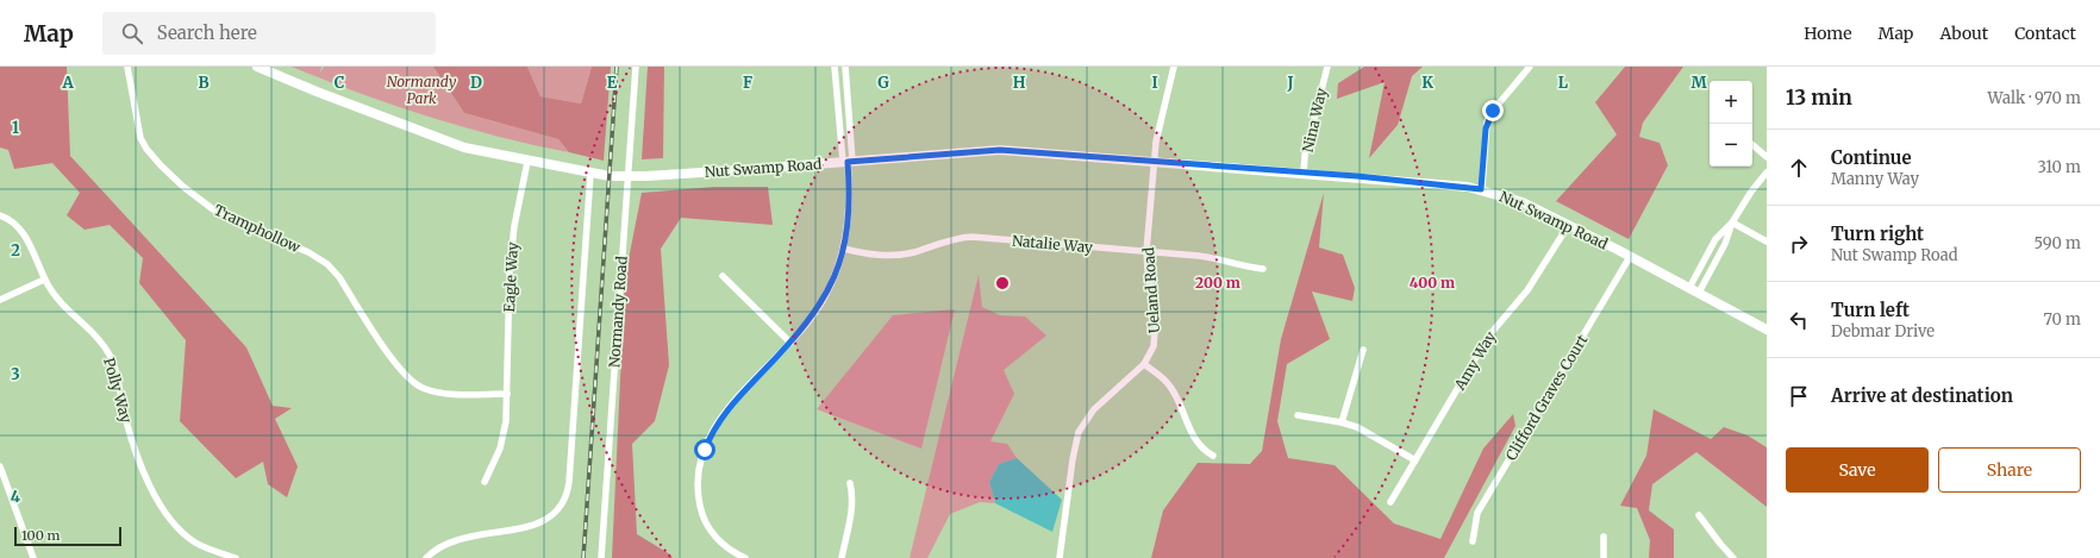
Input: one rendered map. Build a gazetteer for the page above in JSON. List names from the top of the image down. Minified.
{"streets":{"main road":["Nut Swamp Road"],"street":["Nina Way","Tramphollow","Natalie Way","Eagle Way","Ueland Road","Normandy Road","Amy Way","Polly Way","Clifford Graves Court"]},"crossings":[["Nina Way","Nut Swamp Road"],["Nut Swamp Road","Eagle Way"],["Nut Swamp Road","Ueland Road"],["Nut Swamp Road","Normandy Road"],["Nut Swamp Road","Amy Way"],["Nut Swamp Road","Clifford Graves Court"],["Tramphollow","Eagle Way"],["Natalie Way","Ueland Road"]],"parks":["Normandy Park"],"scale_bar":"100 m","page":{"header":"Map","search":"Search here","nav":["Home","Map","About","Contact"],"heading":["13 min","Walk · 970 m"],"map_buttons":["+","−"],"list":[["Continue","Manny Way","310 m"],["Turn right","Nut Swamp Road","590 m"],["Turn left","Debmar Drive","70 m"],"Arrive at destination"],"buttons":["Save","Share"],"scale":"100 m"},"grid":{"columns":["A","B","C","D","E","F","G","H","I","J","K","L","M"],"rows":["1","2","3","4"]},"rings":["200 m","400 m"]}
